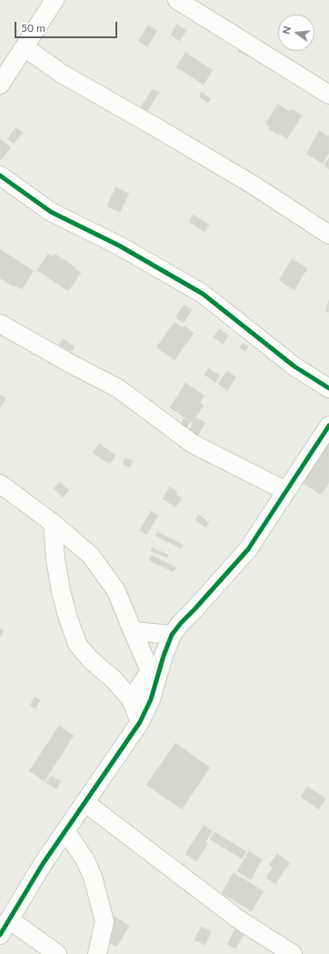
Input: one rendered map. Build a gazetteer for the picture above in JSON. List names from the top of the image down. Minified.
{"scale_bar":"50 m","north":"left"}
